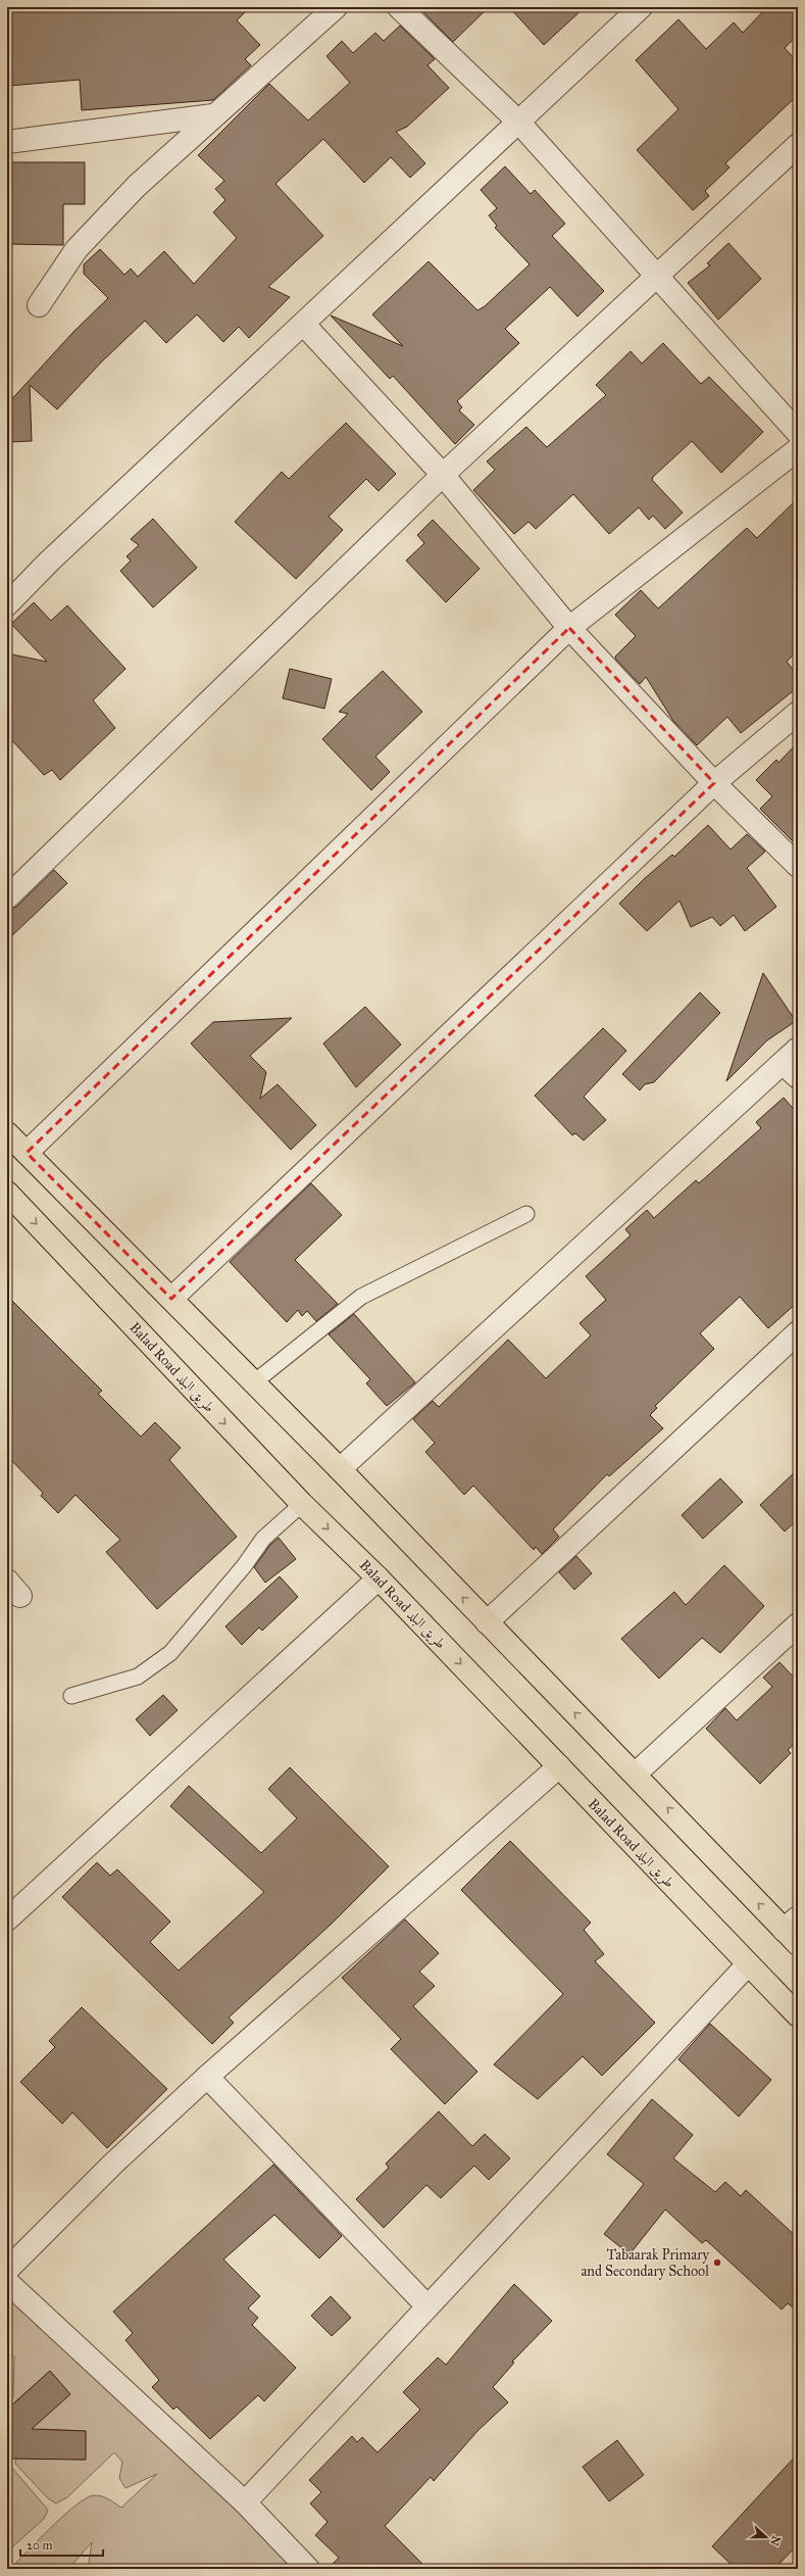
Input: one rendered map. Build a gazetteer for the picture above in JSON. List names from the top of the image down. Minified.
{"streets":{"highway":["Balad Road طريق البلد"]},"places":["Tabaarak Primary and Secondary School"],"scale_bar":"20 m","north":"right"}
